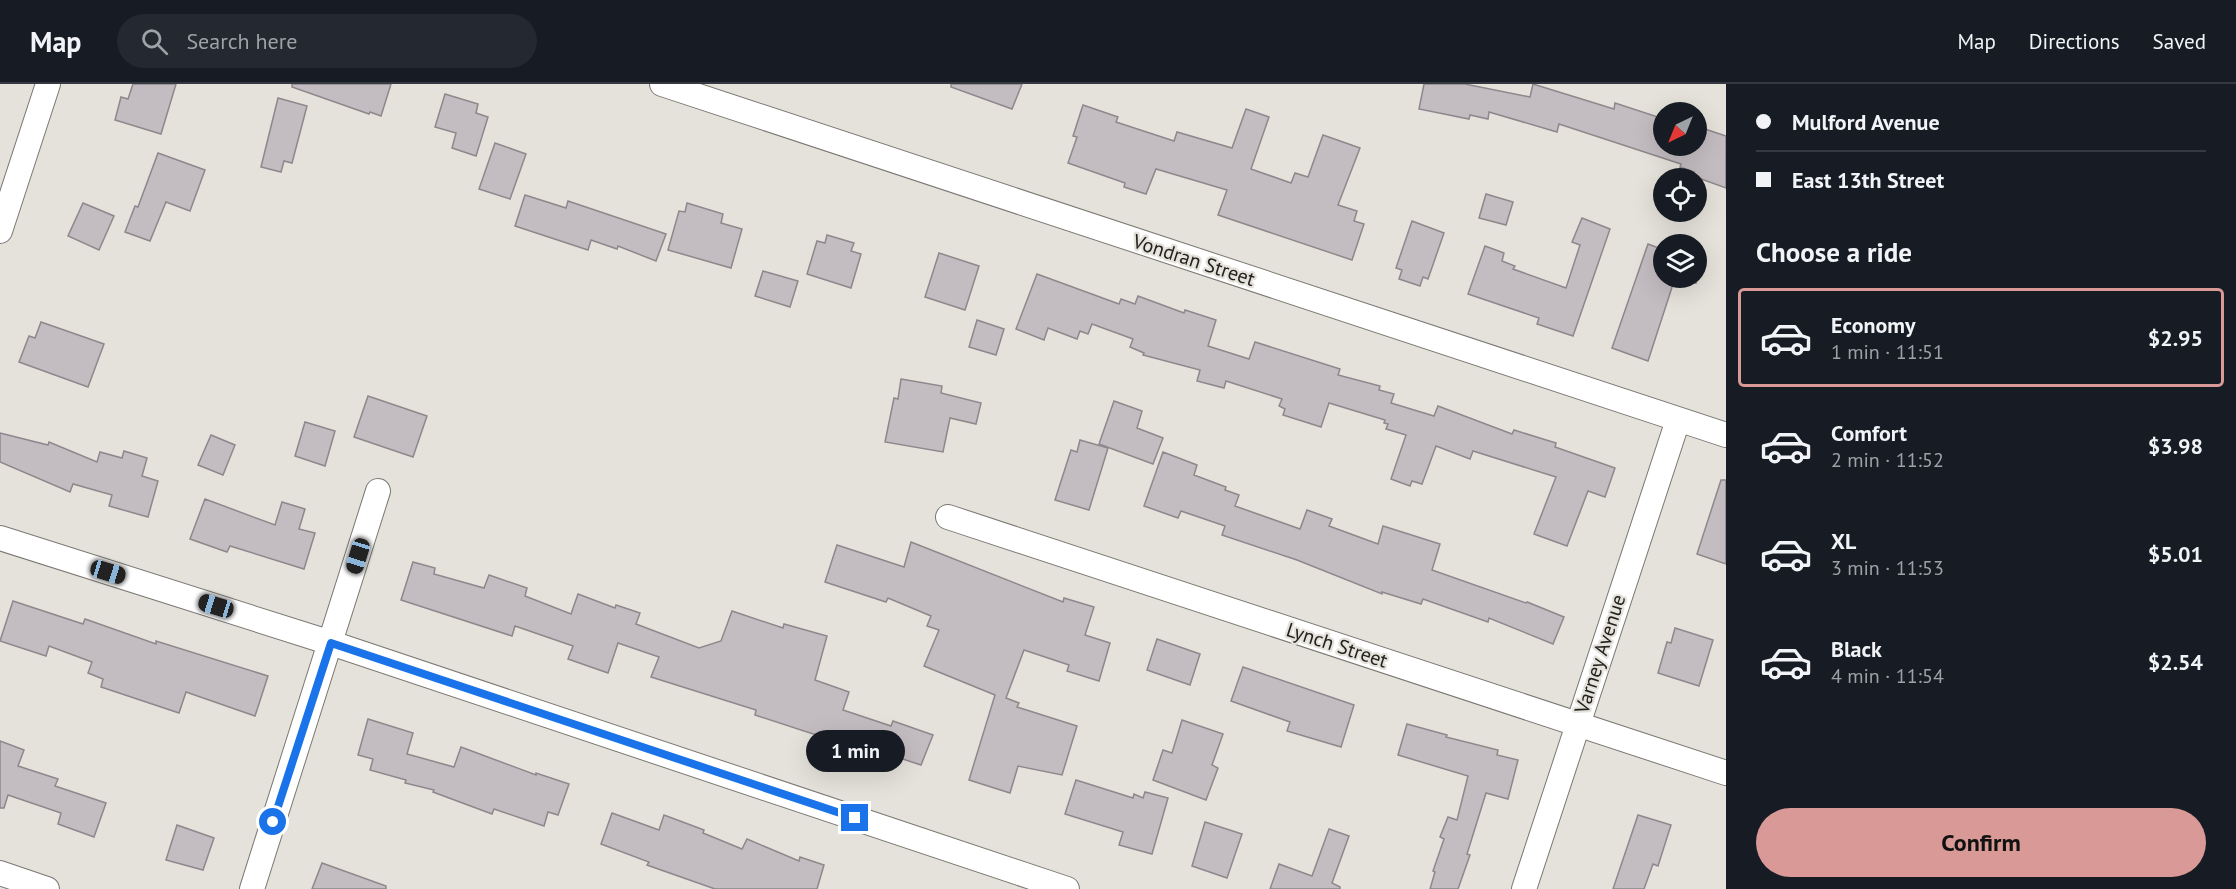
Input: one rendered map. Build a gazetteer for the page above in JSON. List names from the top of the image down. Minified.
{"streets":{"street":["Vondran Street","Lynch Street","Varney Avenue"]},"crossings":[["Vondran Street","Varney Avenue"],["Lynch Street","Varney Avenue"]],"north":"bottom left","page":{"header":"Map","search":"Search here","nav":["Map","Directions","Saved"],"banner":["Mulford Avenue","East 13th Street"],"heading":"Choose a ride","list":[{"name":"Economy","note":"1 min · 11:51","value":"$2.95"},{"name":"Comfort","note":"2 min · 11:52","value":"$3.98"},{"name":"XL","note":"3 min · 11:53","value":"$5.01"},{"name":"Black","note":"4 min · 11:54","value":"$2.54"}],"bubble":"1 min","buttons":"Confirm"}}
